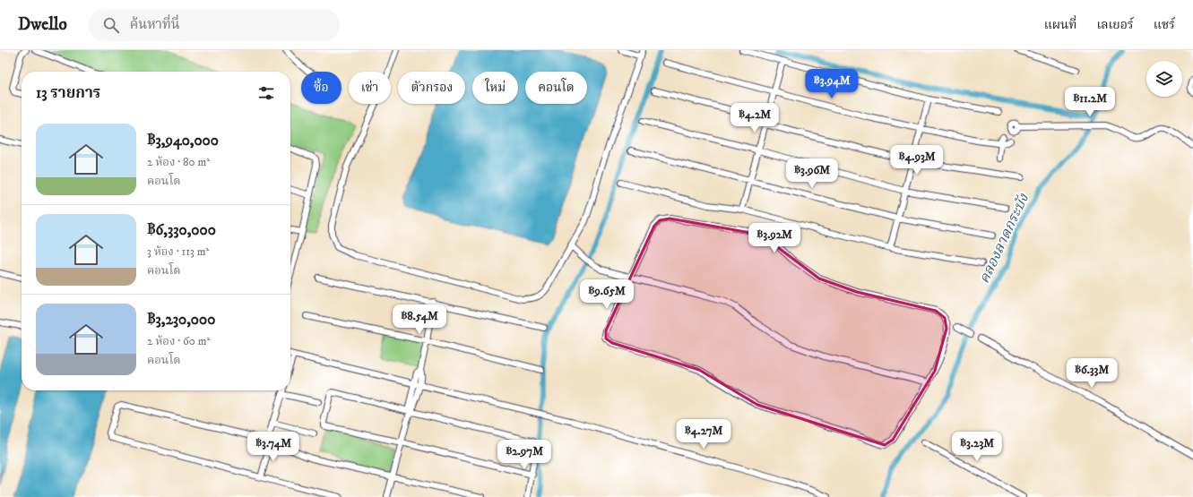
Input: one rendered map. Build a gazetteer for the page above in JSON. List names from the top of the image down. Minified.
{"water":["คลองลาดกระบัง"],"page":{"header":"Dwello","search":"ค้นหาที่นี่","nav":["แผนที่","เลเยอร์","แชร์"],"price":["฿3.94M","฿11.2M","฿4.2M","฿4.93M","฿3.96M","฿3.92M","฿9.65M","฿8.54M","฿6.33M","฿4.27M","฿3.74M","฿3.23M","฿2.97M"],"chip":["ซื้อ","เช่า","ตัวกรอง","ใหม่","คอนโด"],"heading":"13 รายการ","list":[{"name":"฿3,940,000","note":"2 ห้อง · 80 m² · คอนโด"},{"name":"฿6,330,000","note":"3 ห้อง · 113 m² · คอนโด"},{"name":"฿3,230,000","note":"2 ห้อง · 60 m² · คอนโด"}]}}
